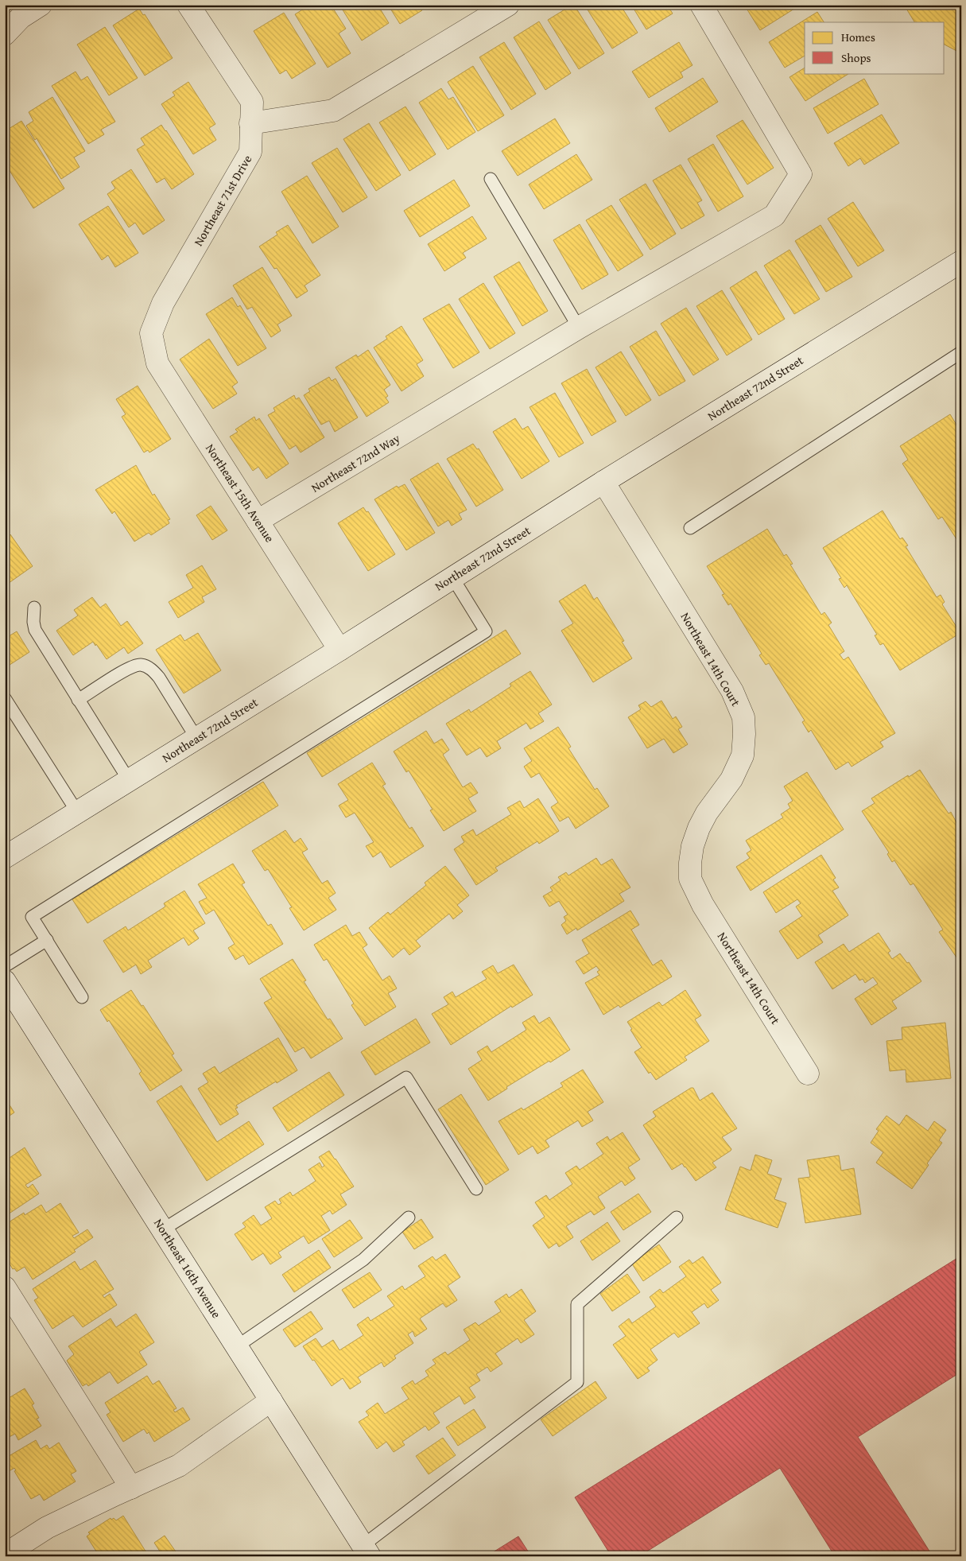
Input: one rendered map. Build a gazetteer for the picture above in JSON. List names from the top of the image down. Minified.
{"streets":{"street":["Northeast 71st Drive","Northeast 72nd Street","Northeast 72nd Way","Northeast 15th Avenue","Northeast 14th Court","Northeast 16th Avenue"]},"crossings":[["Northeast 71st Drive","Northeast 15th Avenue"],["Northeast 72nd Street","Northeast 15th Avenue"],["Northeast 72nd Street","Northeast 14th Court"],["Northeast 72nd Way","Northeast 15th Avenue"]],"legend":["Homes","Shops"]}
